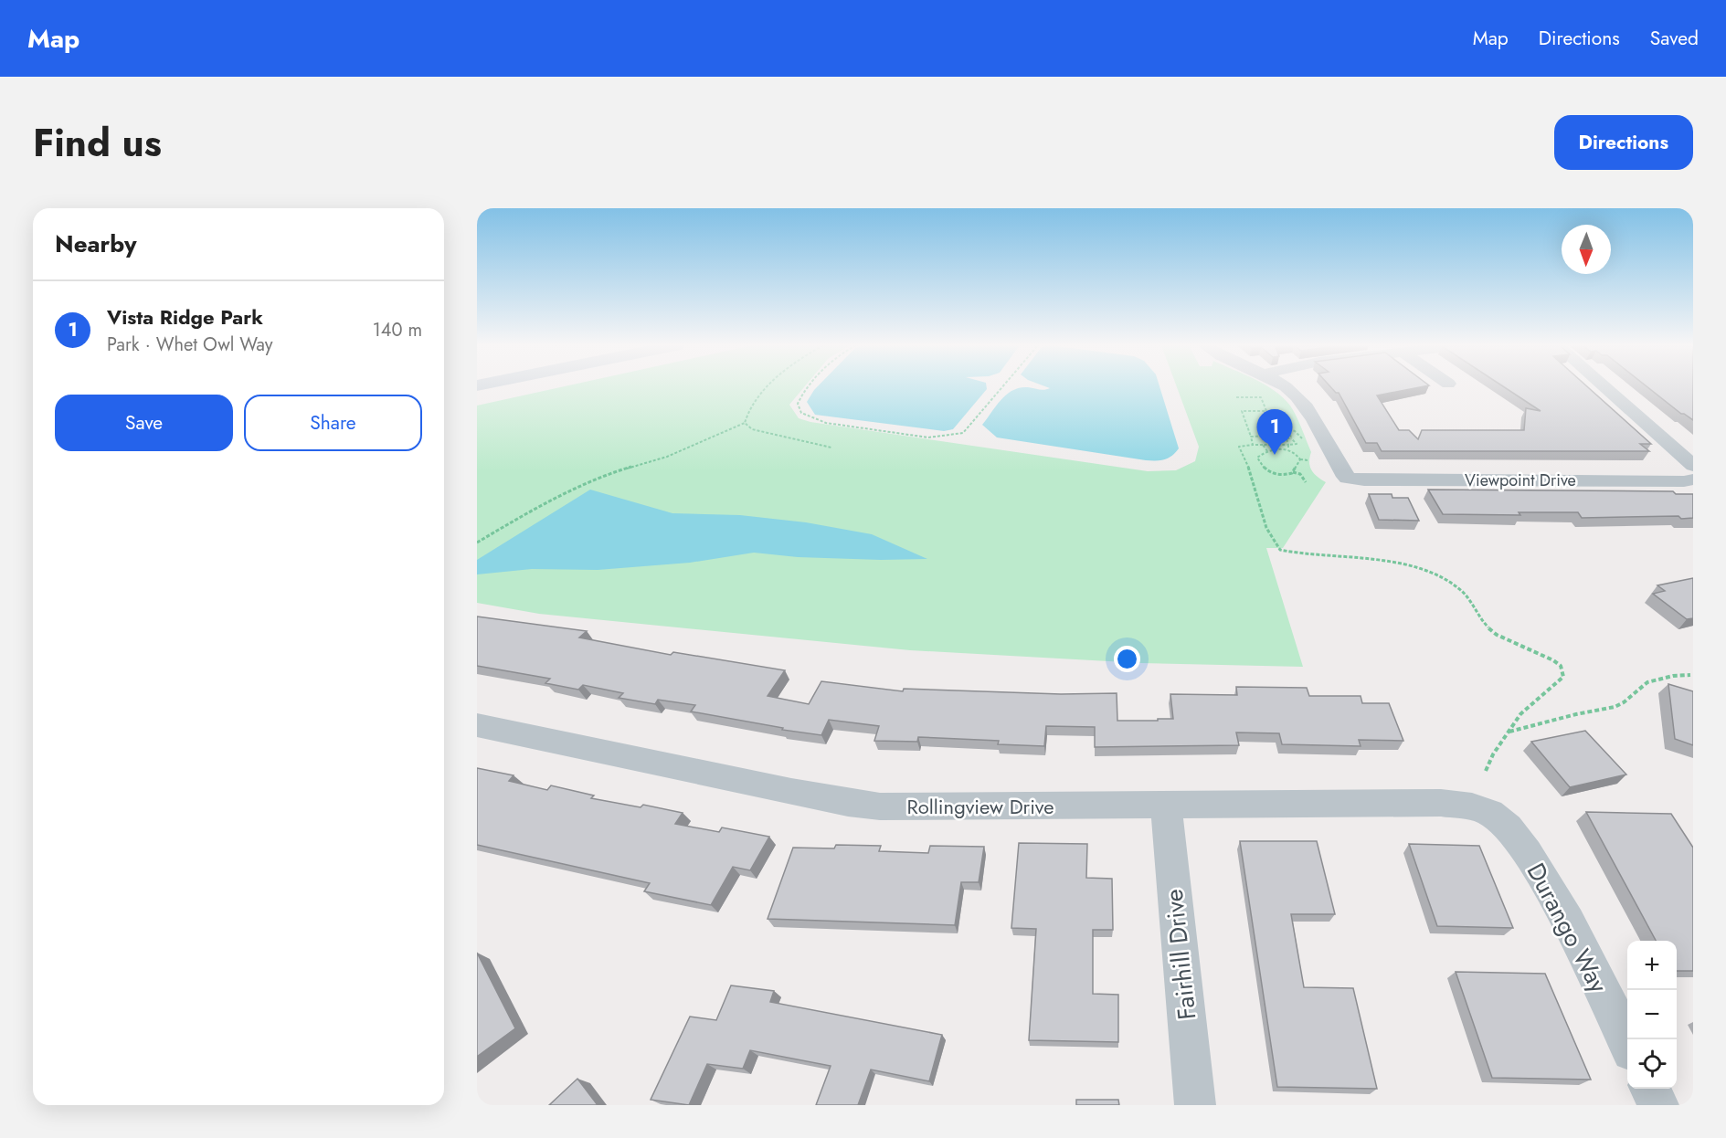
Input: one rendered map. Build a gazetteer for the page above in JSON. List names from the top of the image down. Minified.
{"streets":{"street":["Viewpoint Drive","Rollingview Drive","Durango Way","Fairhill Drive"]},"crossings":[["Rollingview Drive","Durango Way"],["Rollingview Drive","Fairhill Drive"]],"north":"bottom","page":{"header":"Map","nav":["Map","Directions","Saved"],"title":"Find us","buttons":["Directions",["Save","Share"]],"heading":"Nearby","list":[{"mark":"1","name":"Vista Ridge Park","note":"Park · Whet Owl Way","value":"140 m"}],"pins":"1","map_buttons":["+","−"]}}
